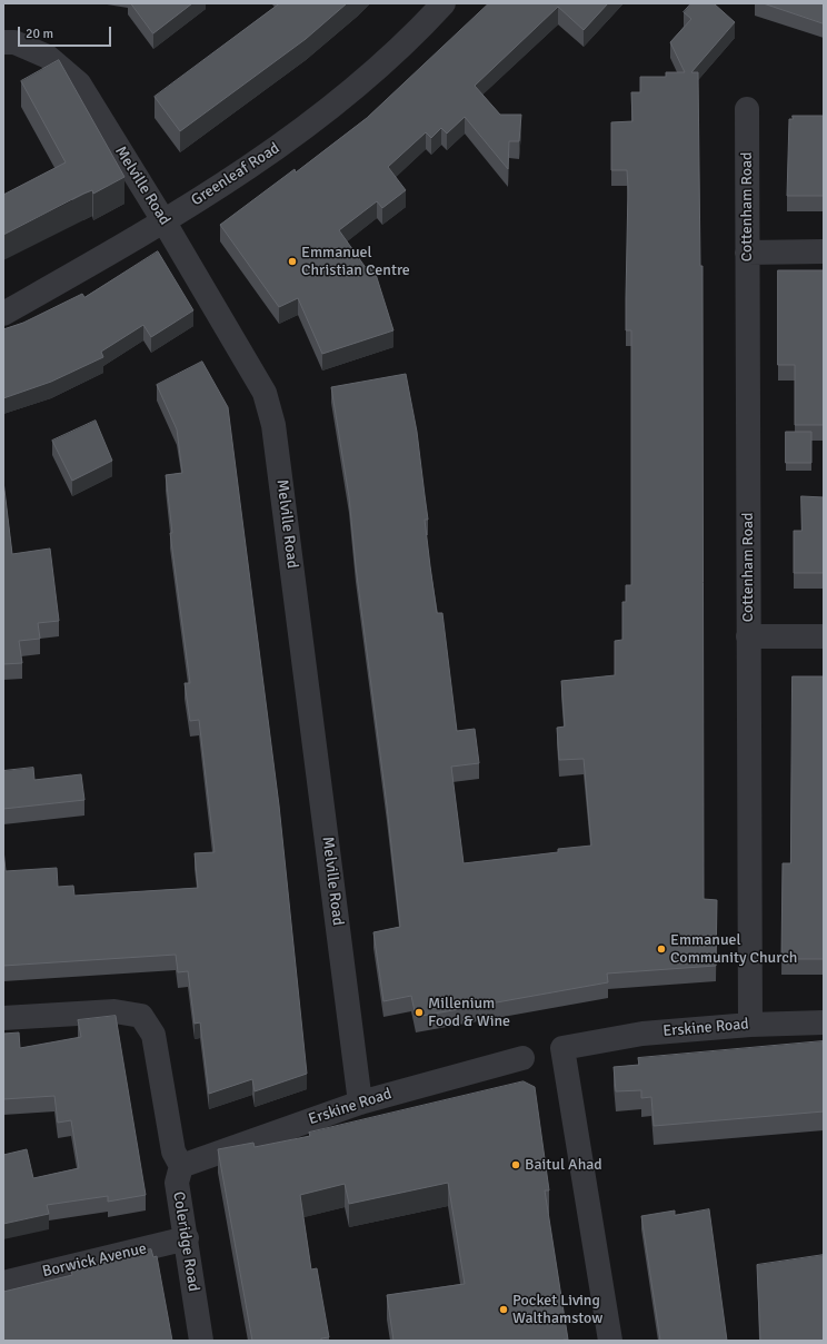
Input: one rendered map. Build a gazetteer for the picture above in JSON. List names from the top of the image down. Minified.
{"streets":{"street":["Greenleaf Road","Melville Road","Cottenham Road","Erskine Road","Coleridge Road","Borwick Avenue"]},"crossings":[["Greenleaf Road","Melville Road"],["Melville Road","Erskine Road"],["Cottenham Road","Erskine Road"],["Erskine Road","Coleridge Road"],["Coleridge Road","Borwick Avenue"]],"places":["Emmanuel Christian Centre","Emmanuel Community Church","Millenium Food & Wine","Baitul Ahad","Pocket Living Walthamstow"],"scale_bar":"20 m"}
